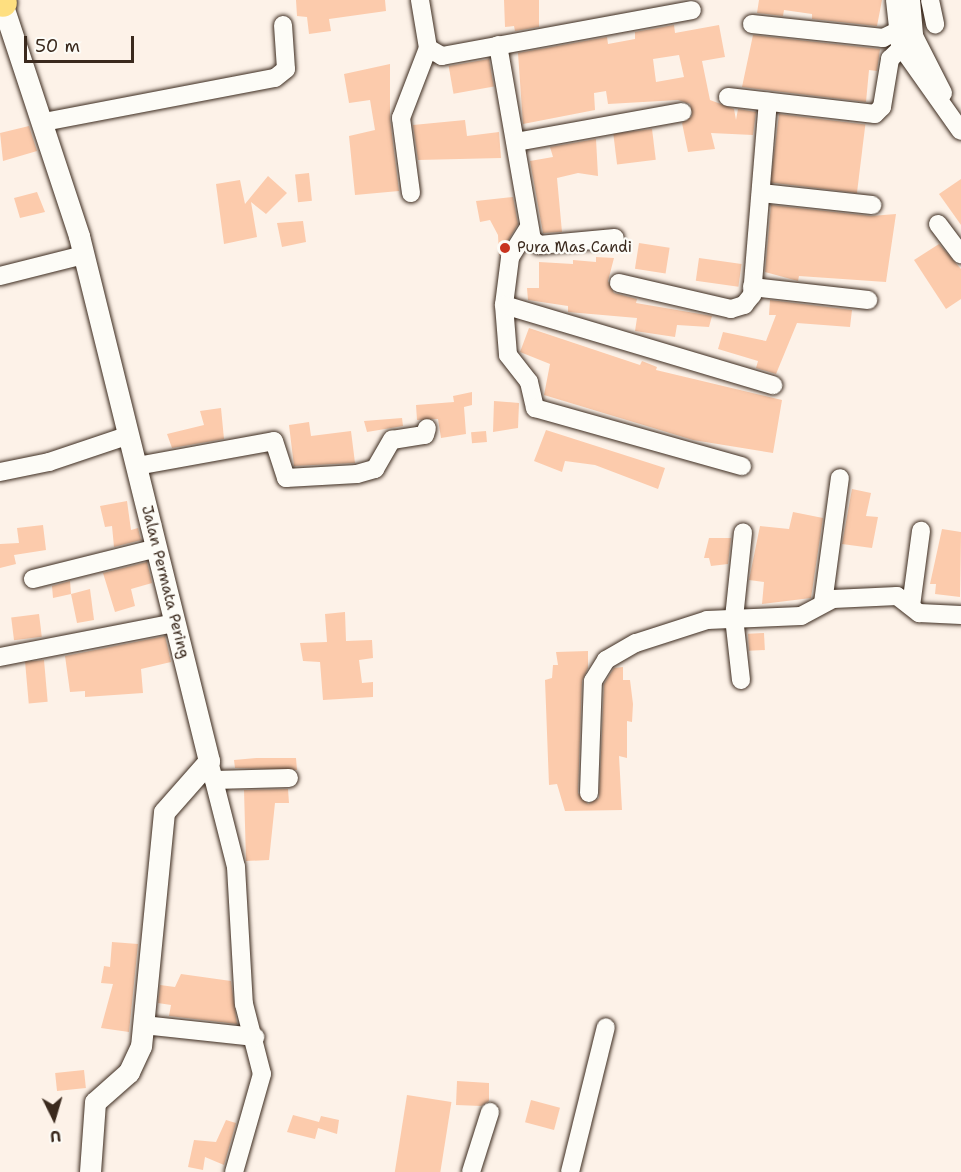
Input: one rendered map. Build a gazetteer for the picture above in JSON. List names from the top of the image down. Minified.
{"streets":{"street":["Jalan Permata Pering"]},"places":["Pura Mas Candi"],"scale_bar":"50 m","north":"bottom"}
